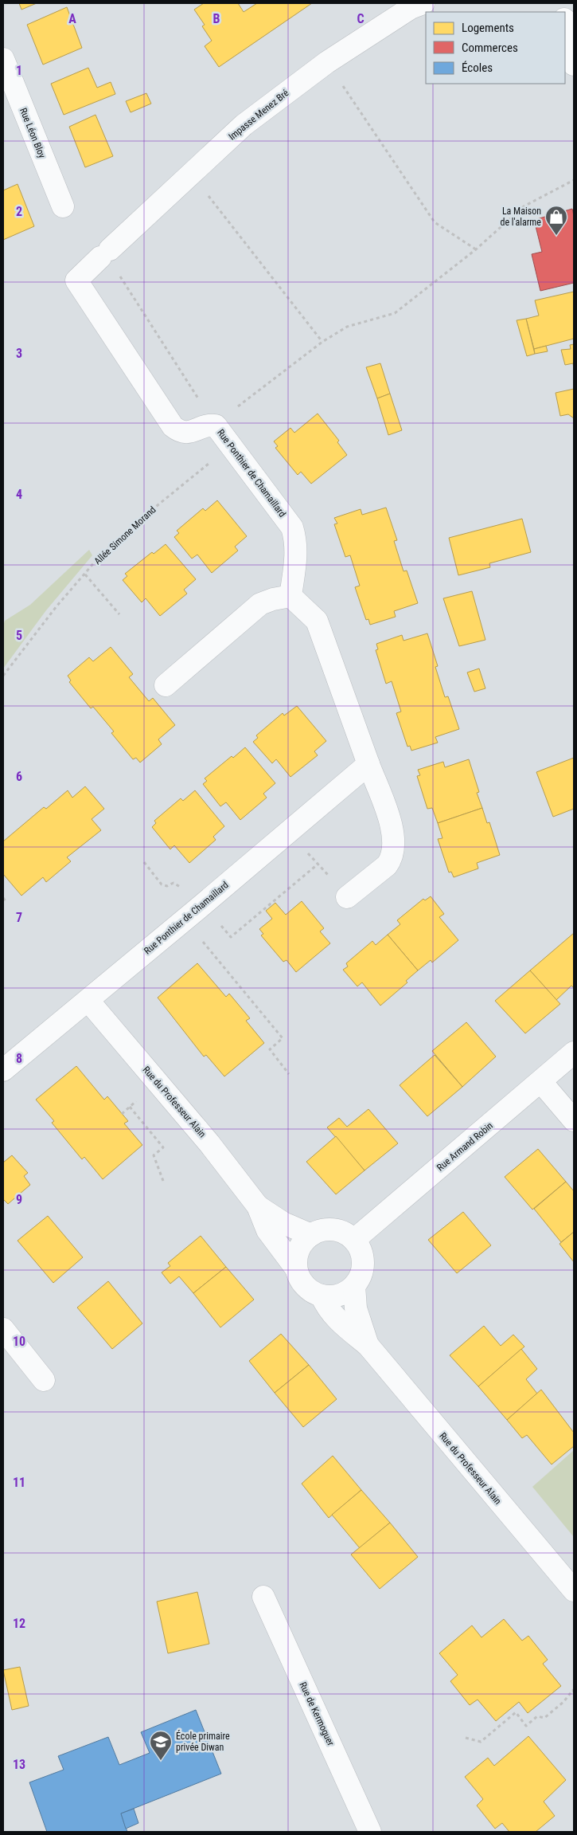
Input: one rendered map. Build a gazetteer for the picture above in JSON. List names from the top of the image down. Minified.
{"streets":{"street":["Impasse Menez Bré","Rue Léon Bloy","Rue Ponthier de Chamaillard","Rue du Professeur Alain","Rue Armand Robin","Rue de Kermoguer"],"path":["Allée Simone Morand"]},"crossings":[["Impasse Menez Bré","Rue Ponthier de Chamaillard"],["Rue Ponthier de Chamaillard","Allée Simone Morand"],["Rue Ponthier de Chamaillard","Rue du Professeur Alain"],["Rue du Professeur Alain","Rue Armand Robin"]],"places":{"shop":["La Maison de l'alarme"],"school or university":["École primaire privée Diwan"]},"legend":["Logements","Commerces","Écoles"],"grid":{"columns":["A","B","C"],"rows":["1","2","3","4","5","6","7","8","9","10","11","12","13"]}}
